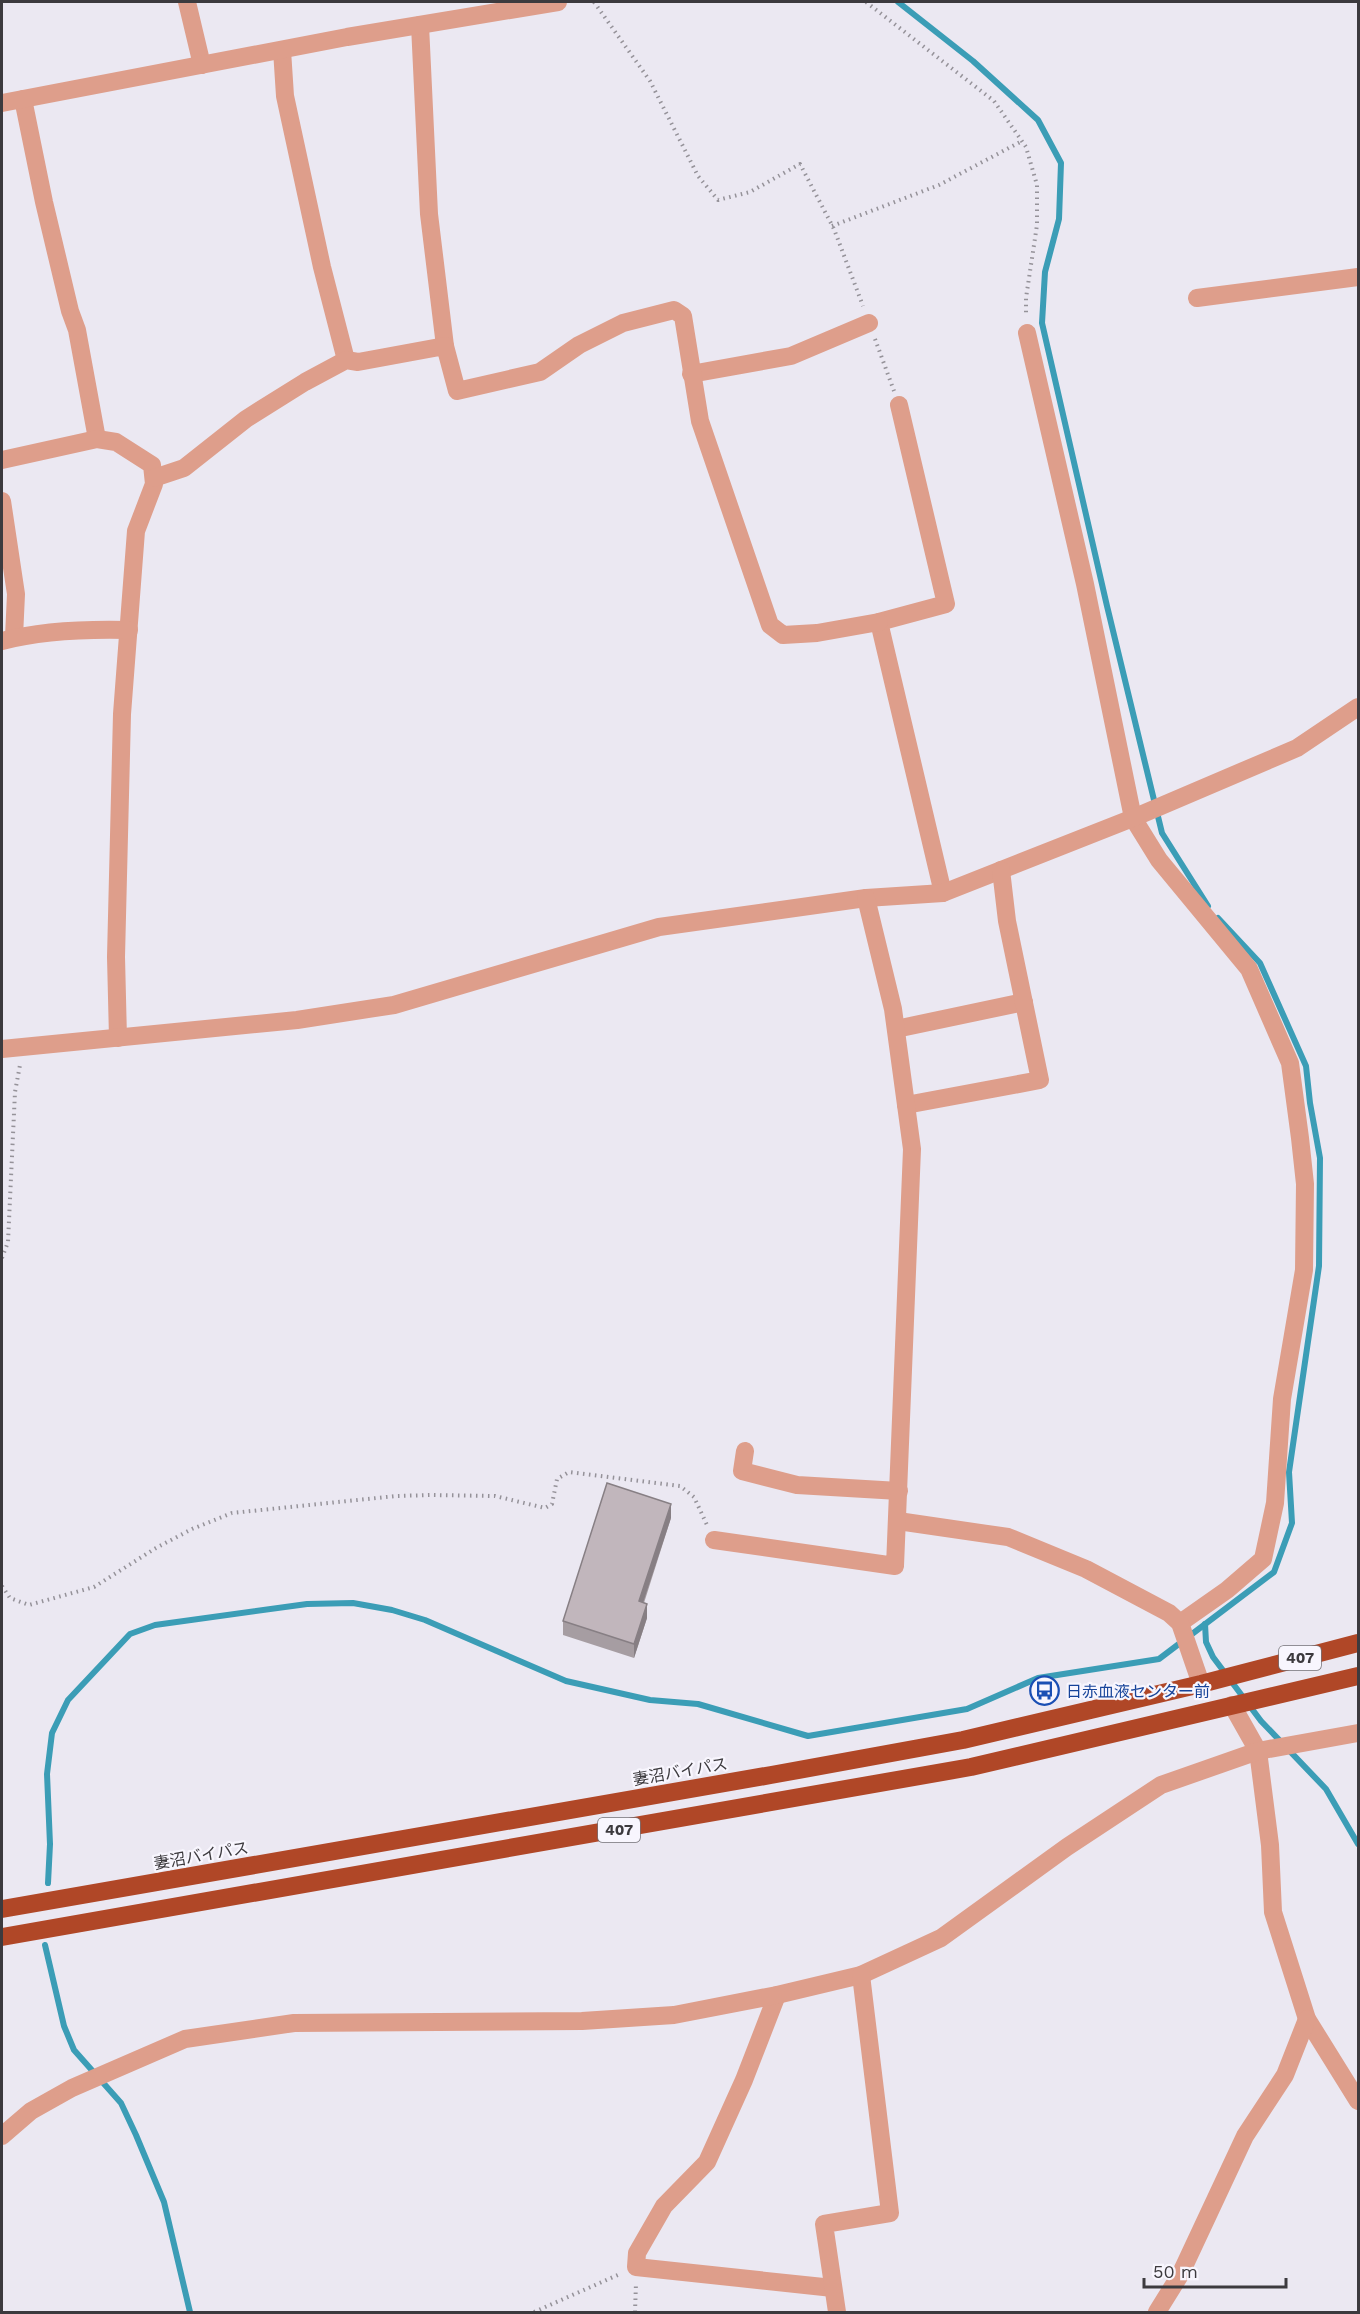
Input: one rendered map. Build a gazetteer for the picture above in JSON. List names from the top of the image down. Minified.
{"streets":{"highway":["407","妻沼バイパス"]},"places":{"bus stop":["日赤血液センター前"]},"scale_bar":"50 m"}
